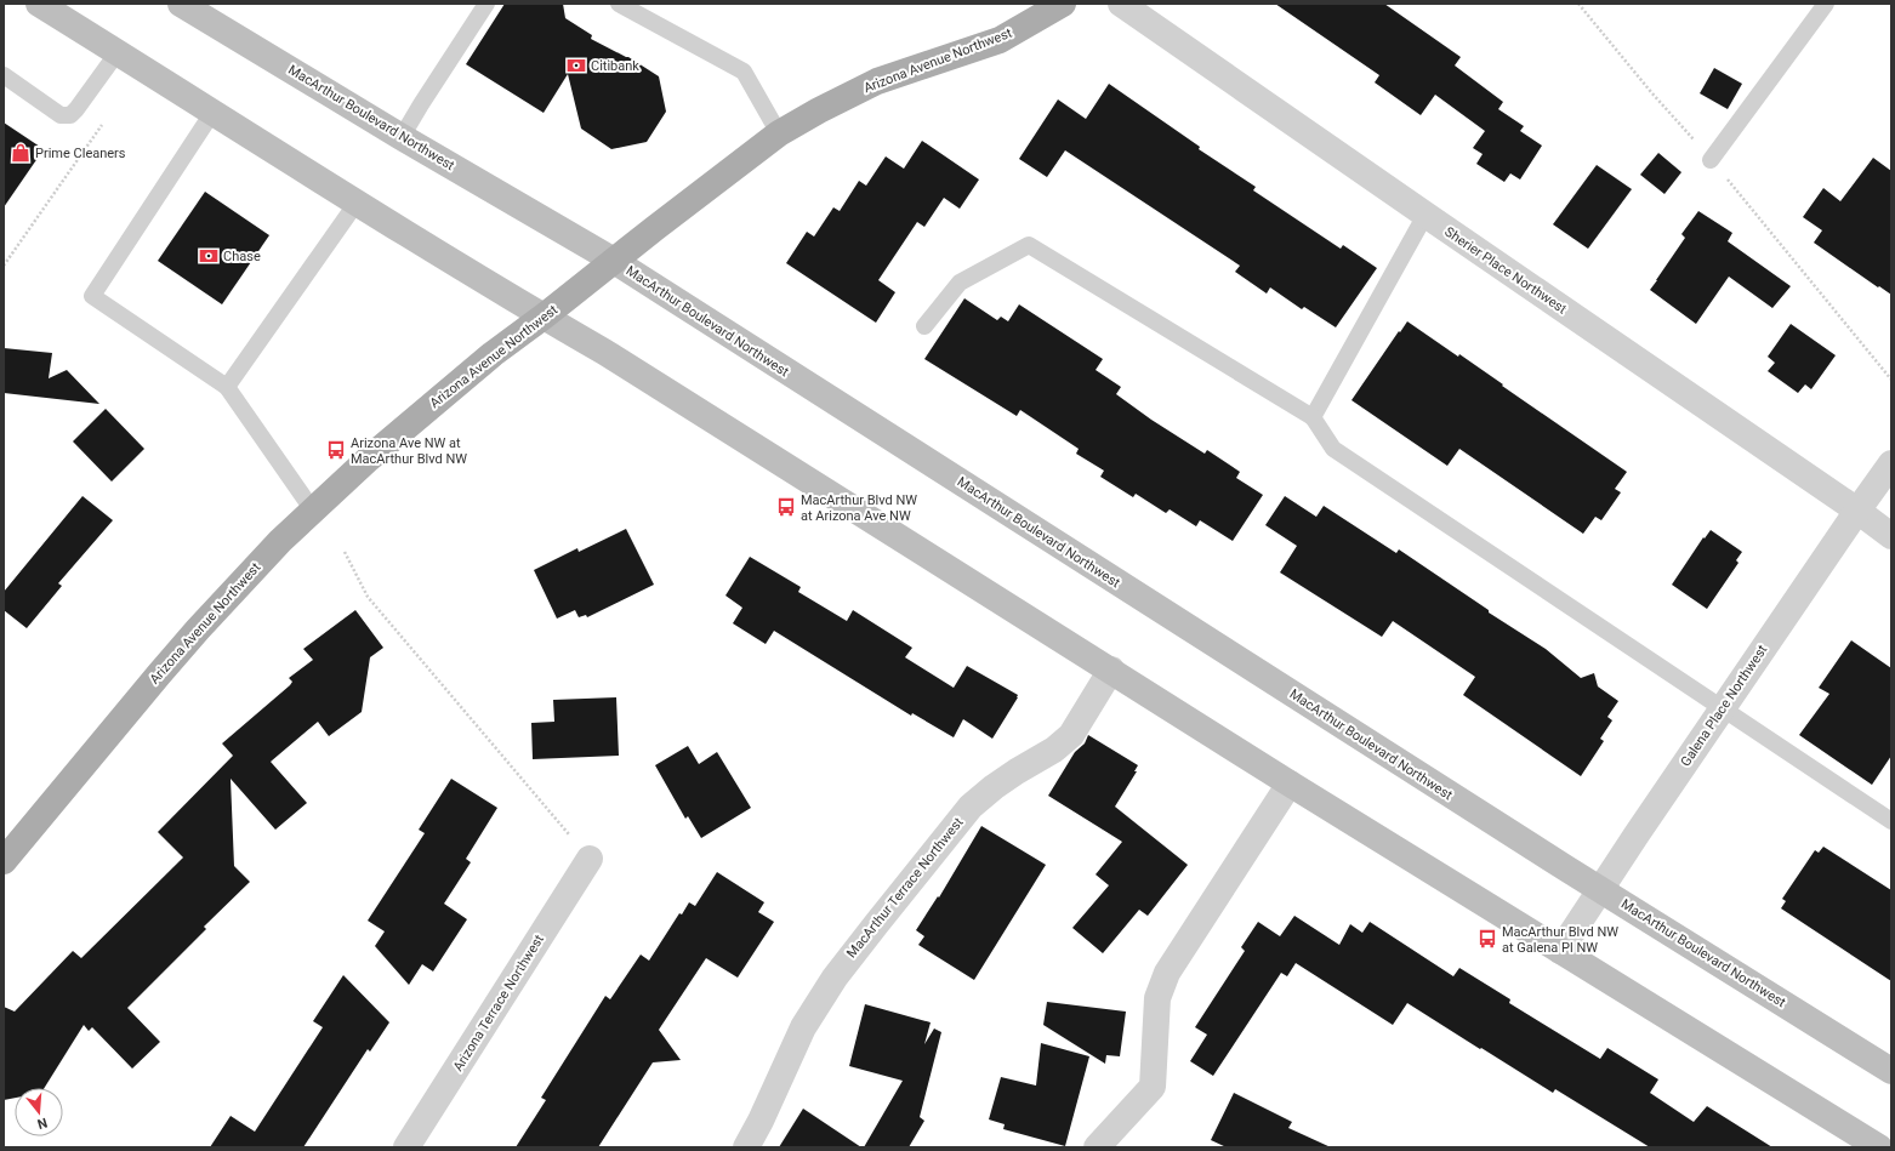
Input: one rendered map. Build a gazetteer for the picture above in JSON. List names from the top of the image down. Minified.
{"streets":{"main road":["Arizona Avenue Northwest","MacArthur Boulevard Northwest"],"street":["Sherier Place Northwest","Galena Place Northwest","MacArthur Terrace Northwest","Arizona Terrace Northwest"]},"crossings":[["Arizona Avenue Northwest","MacArthur Boulevard Northwest"],["MacArthur Boulevard Northwest","Galena Place Northwest"],["Sherier Place Northwest","Galena Place Northwest"]],"places":{"bank":["Citibank","Chase"],"shop":["Prime Cleaners"],"bus stop":["Arizona Ave NW at MacArthur Blvd NW","MacArthur Blvd NW at Arizona Ave NW","MacArthur Blvd NW at Galena Pl NW"]},"north":"bottom"}
